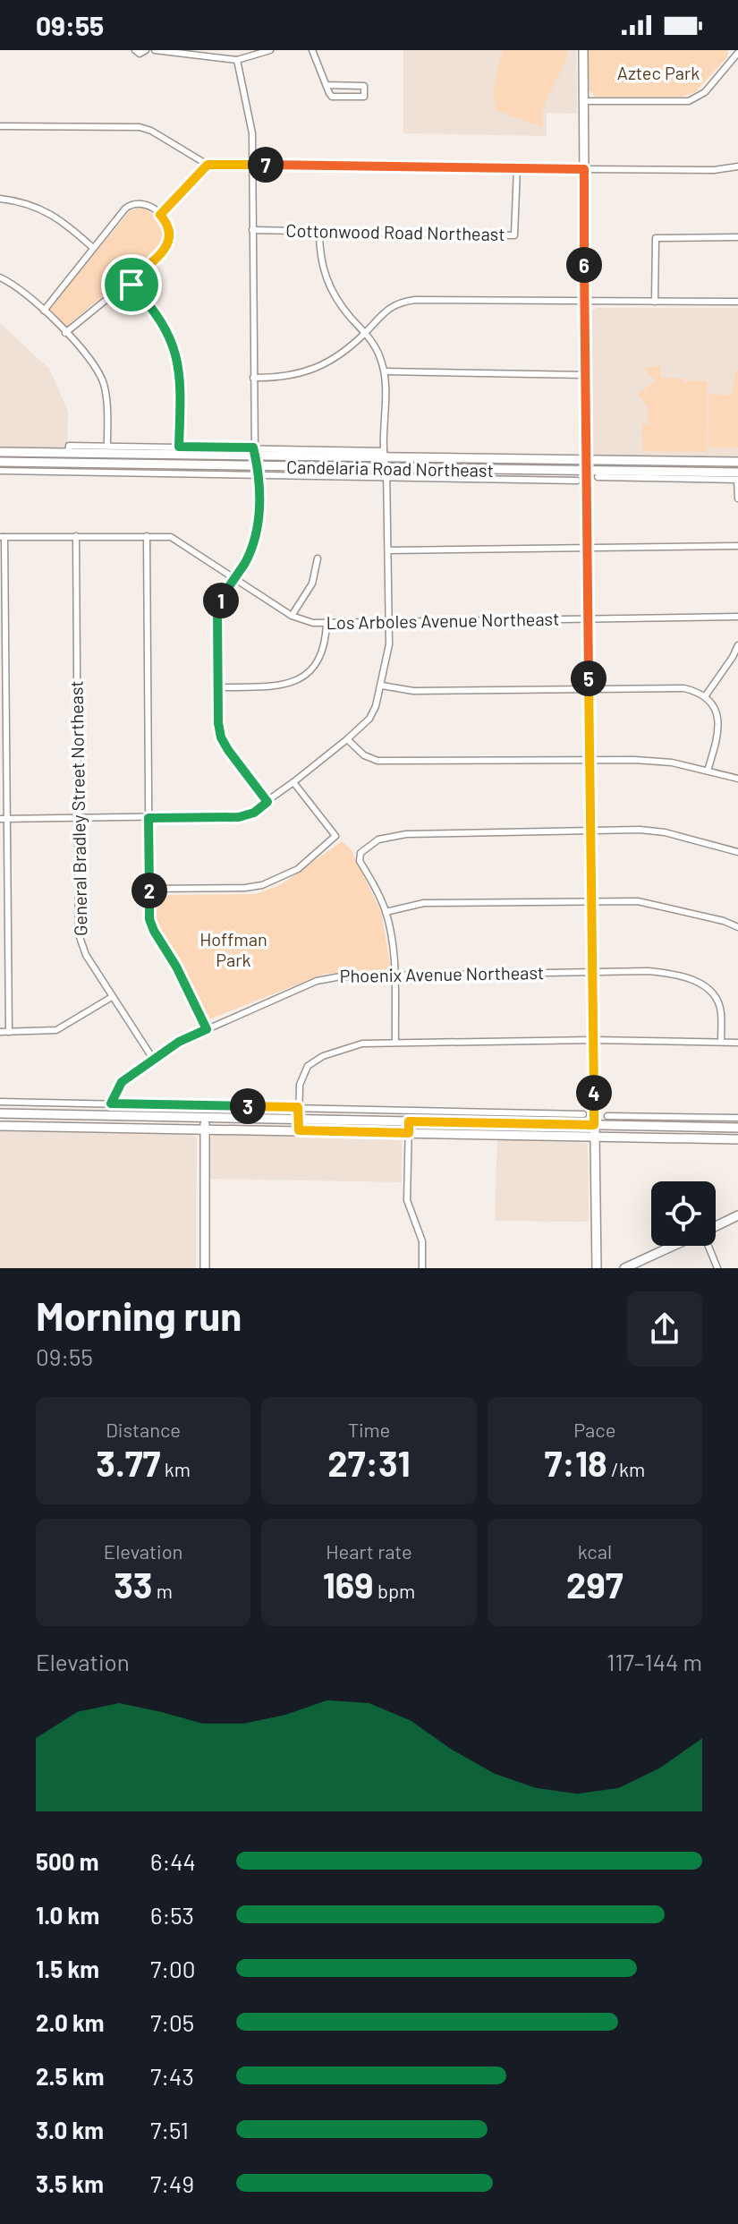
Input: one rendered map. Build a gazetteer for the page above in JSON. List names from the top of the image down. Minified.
{"streets":{"main road":["Candelaria Road Northeast"],"street":["Cottonwood Road Northeast","Los Arboles Avenue Northeast","General Bradley Street Northeast","Phoenix Avenue Northeast"]},"crossings":[["Los Arboles Avenue Northeast","General Bradley Street Northeast"],["General Bradley Street Northeast","Phoenix Avenue Northeast"]],"parks":["Aztec Park","Hoffman Park"],"page":{"status":"09:55","pins":["7","6","1","5","2","4","3"],"heading":["Morning run","09:55"],"stats":[["Distance","3.77 km"],["Time","27:31"],["Pace","7:18 /km"],["Elevation","33 m"],["Heart rate","169 bpm"],["kcal","297"]],"chart":["Elevation","117–144 m"],"list":[{"name":"500 m","note":"6:44"},{"name":"1.0 km","note":"6:53"},{"name":"1.5 km","note":"7:00"},{"name":"2.0 km","note":"7:05"},{"name":"2.5 km","note":"7:43"},{"name":"3.0 km","note":"7:51"},{"name":"3.5 km","note":"7:49"}]}}
